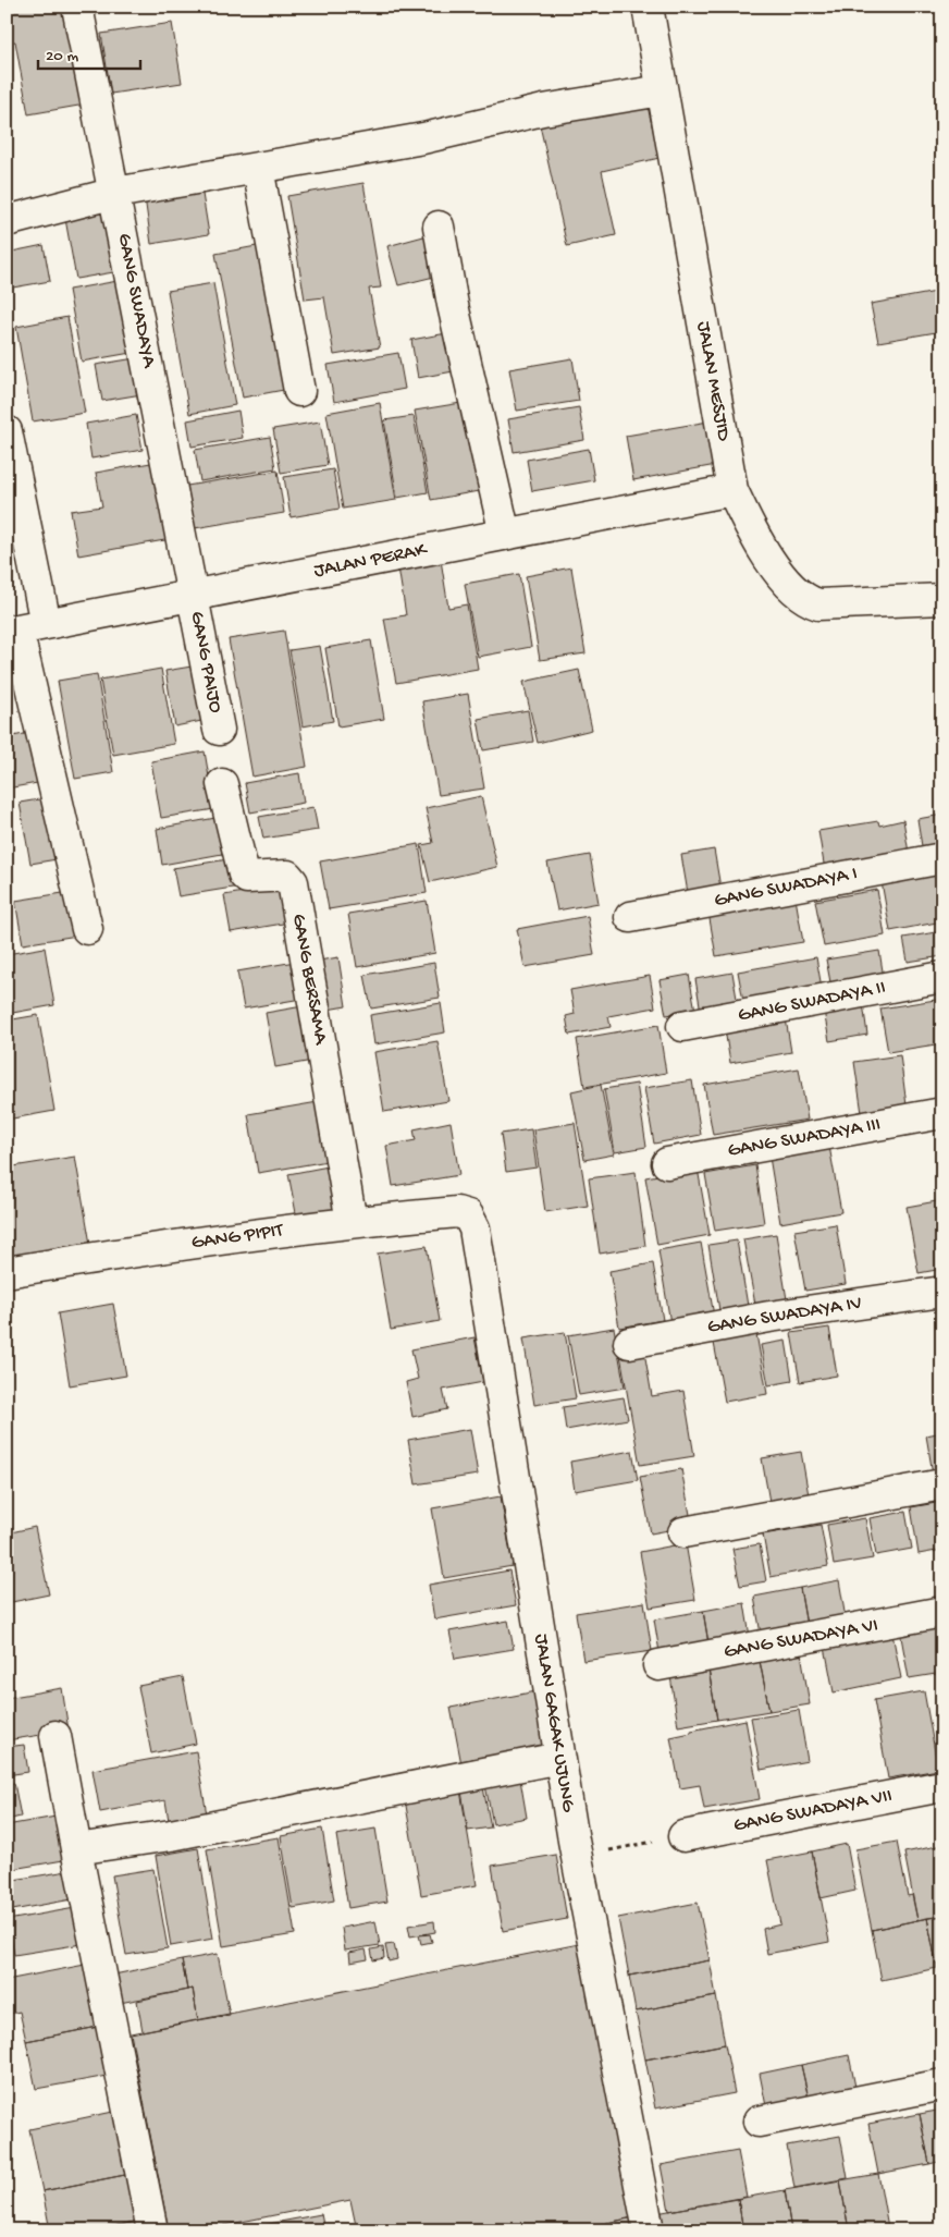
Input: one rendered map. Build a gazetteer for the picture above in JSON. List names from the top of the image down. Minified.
{"streets":{"street":["GANG SWADAYA","JALAN MESJID","JALAN PERAK","GANG PAIJO","GANG SWADAYA I","GANG BERSAMA","GANG SWADAYA II","GANG SWADAYA III","GANG PIPIT","GANG SWADAYA IV","GANG SWADAYA VI","JALAN GAGAK UJUNG","GANG SWADAYA VII"]},"crossings":[["GANG SWADAYA","JALAN PERAK"],["GANG SWADAYA","GANG PAIJO"],["JALAN MESJID","JALAN PERAK"],["JALAN PERAK","GANG PAIJO"],["GANG BERSAMA","GANG PIPIT"],["GANG PIPIT","JALAN GAGAK UJUNG"]],"scale_bar":"20 m"}
